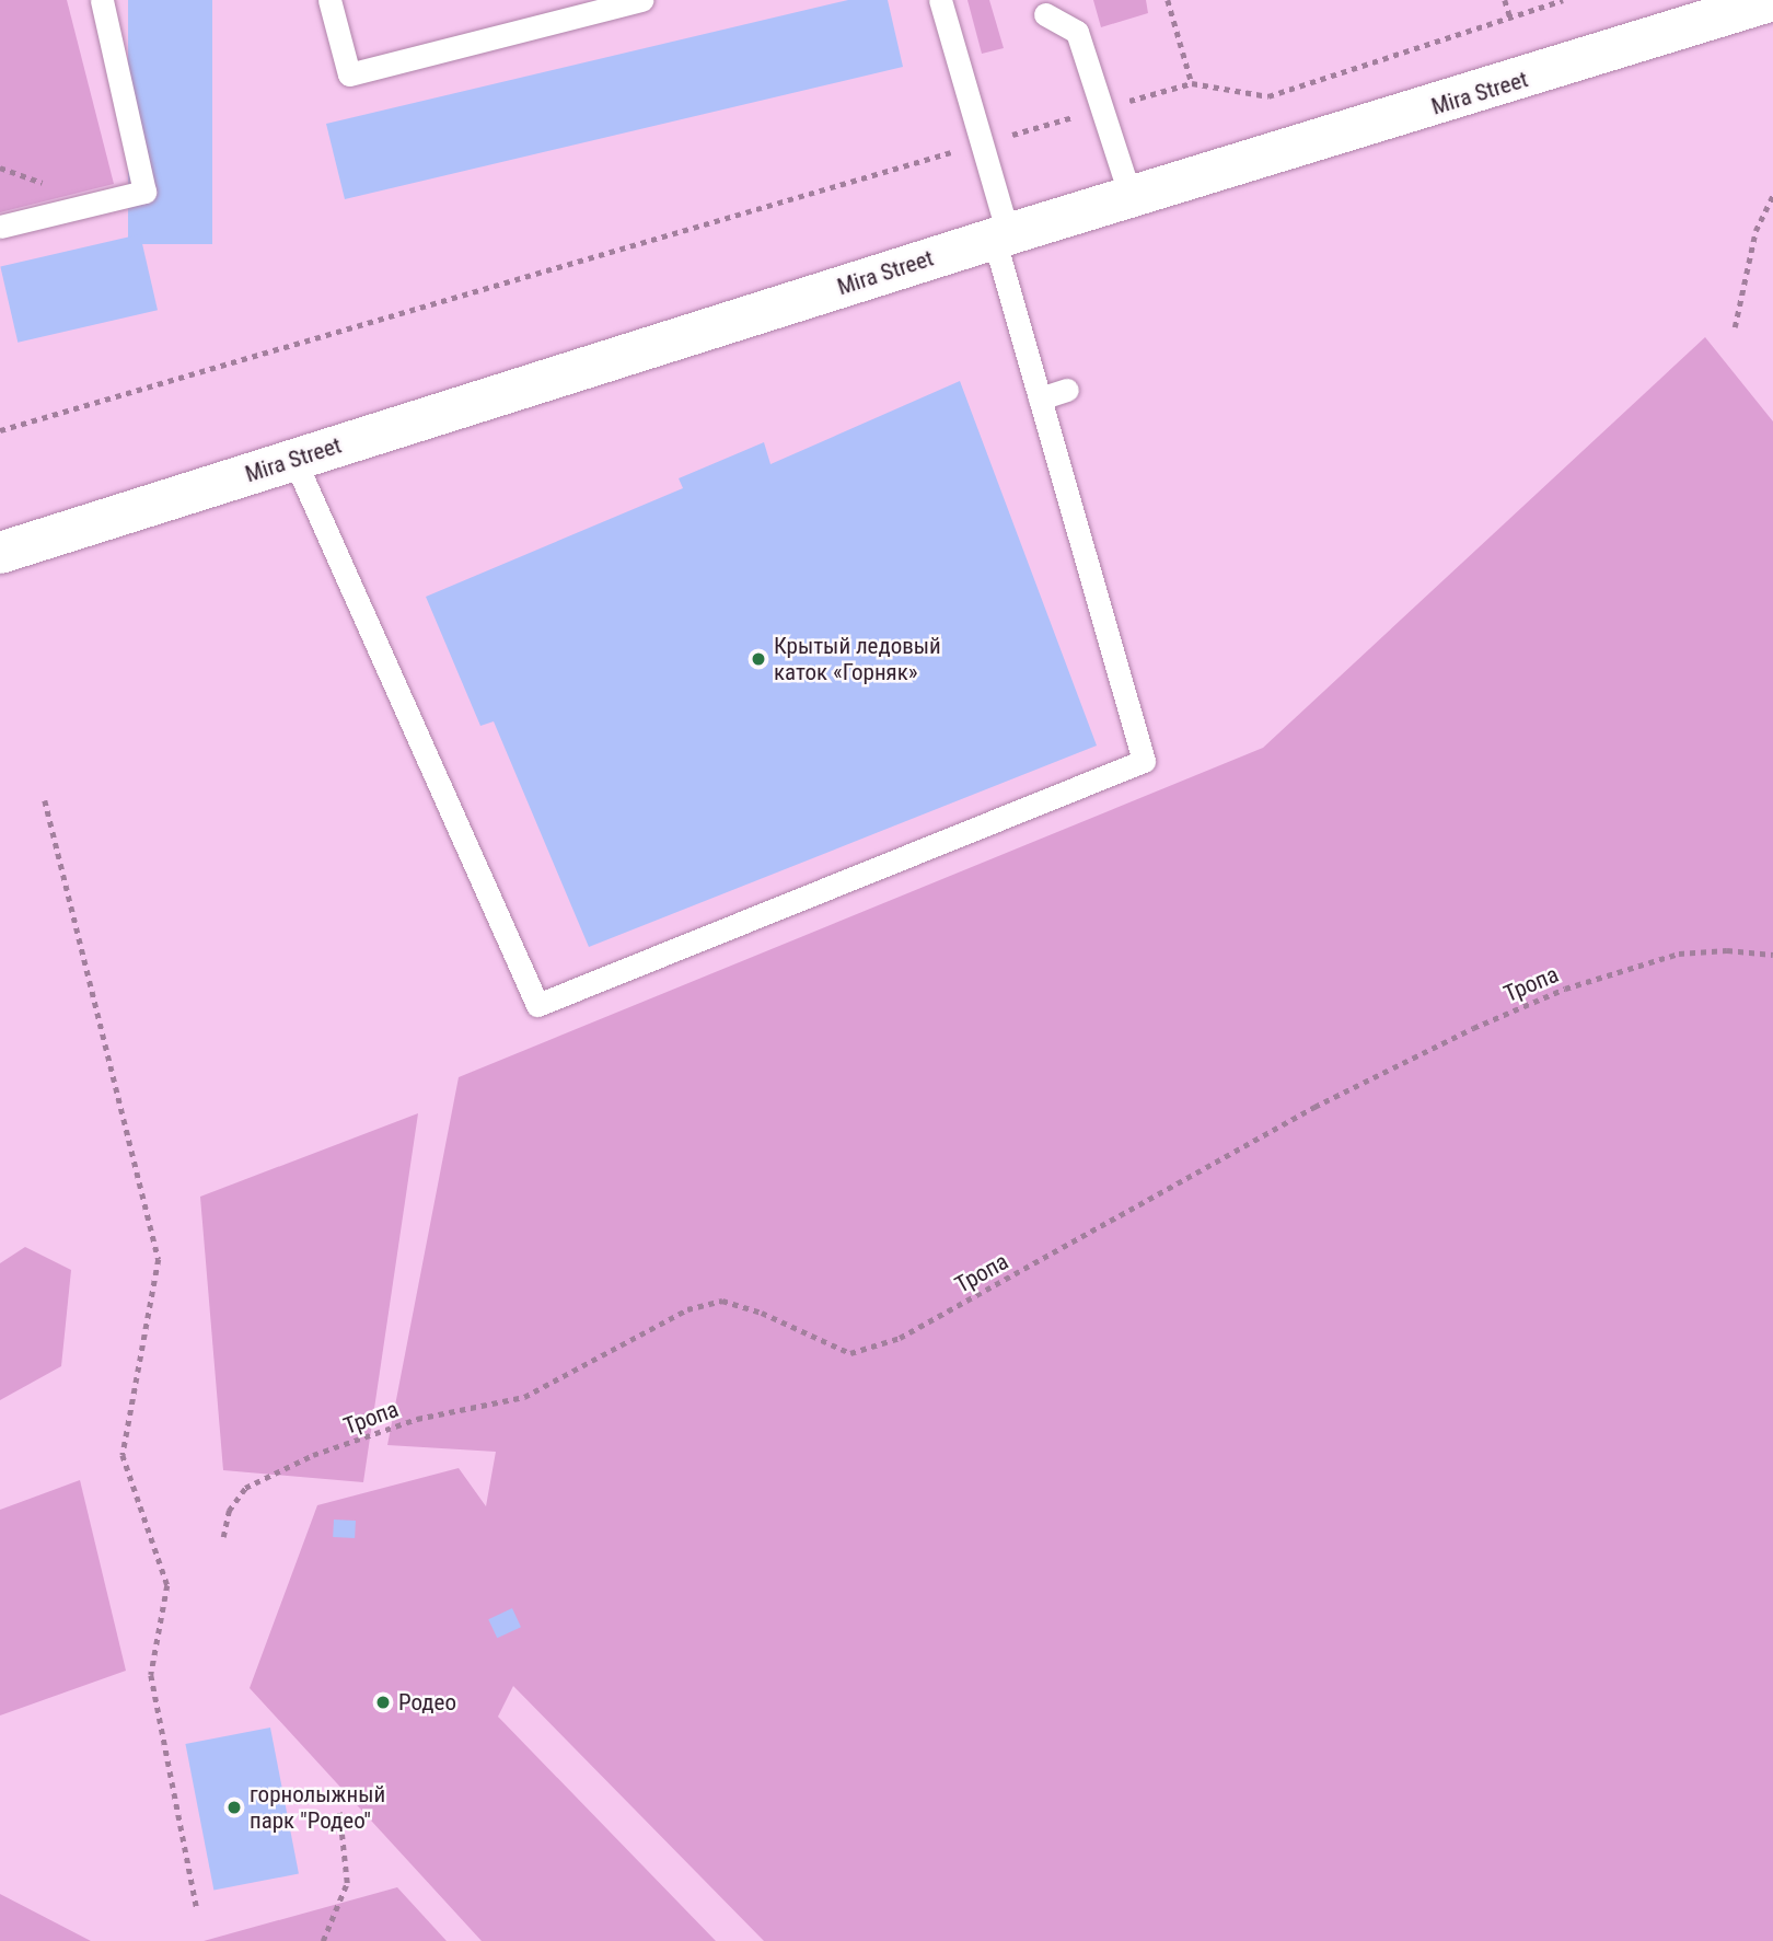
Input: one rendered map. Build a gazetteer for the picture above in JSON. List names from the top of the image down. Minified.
{"streets":{"main road":["Mira Street"],"path":["Тропа"]},"places":["Крытый ледовый каток «Горняк»","Родео","горнолыжный парк \"Родео\""]}
